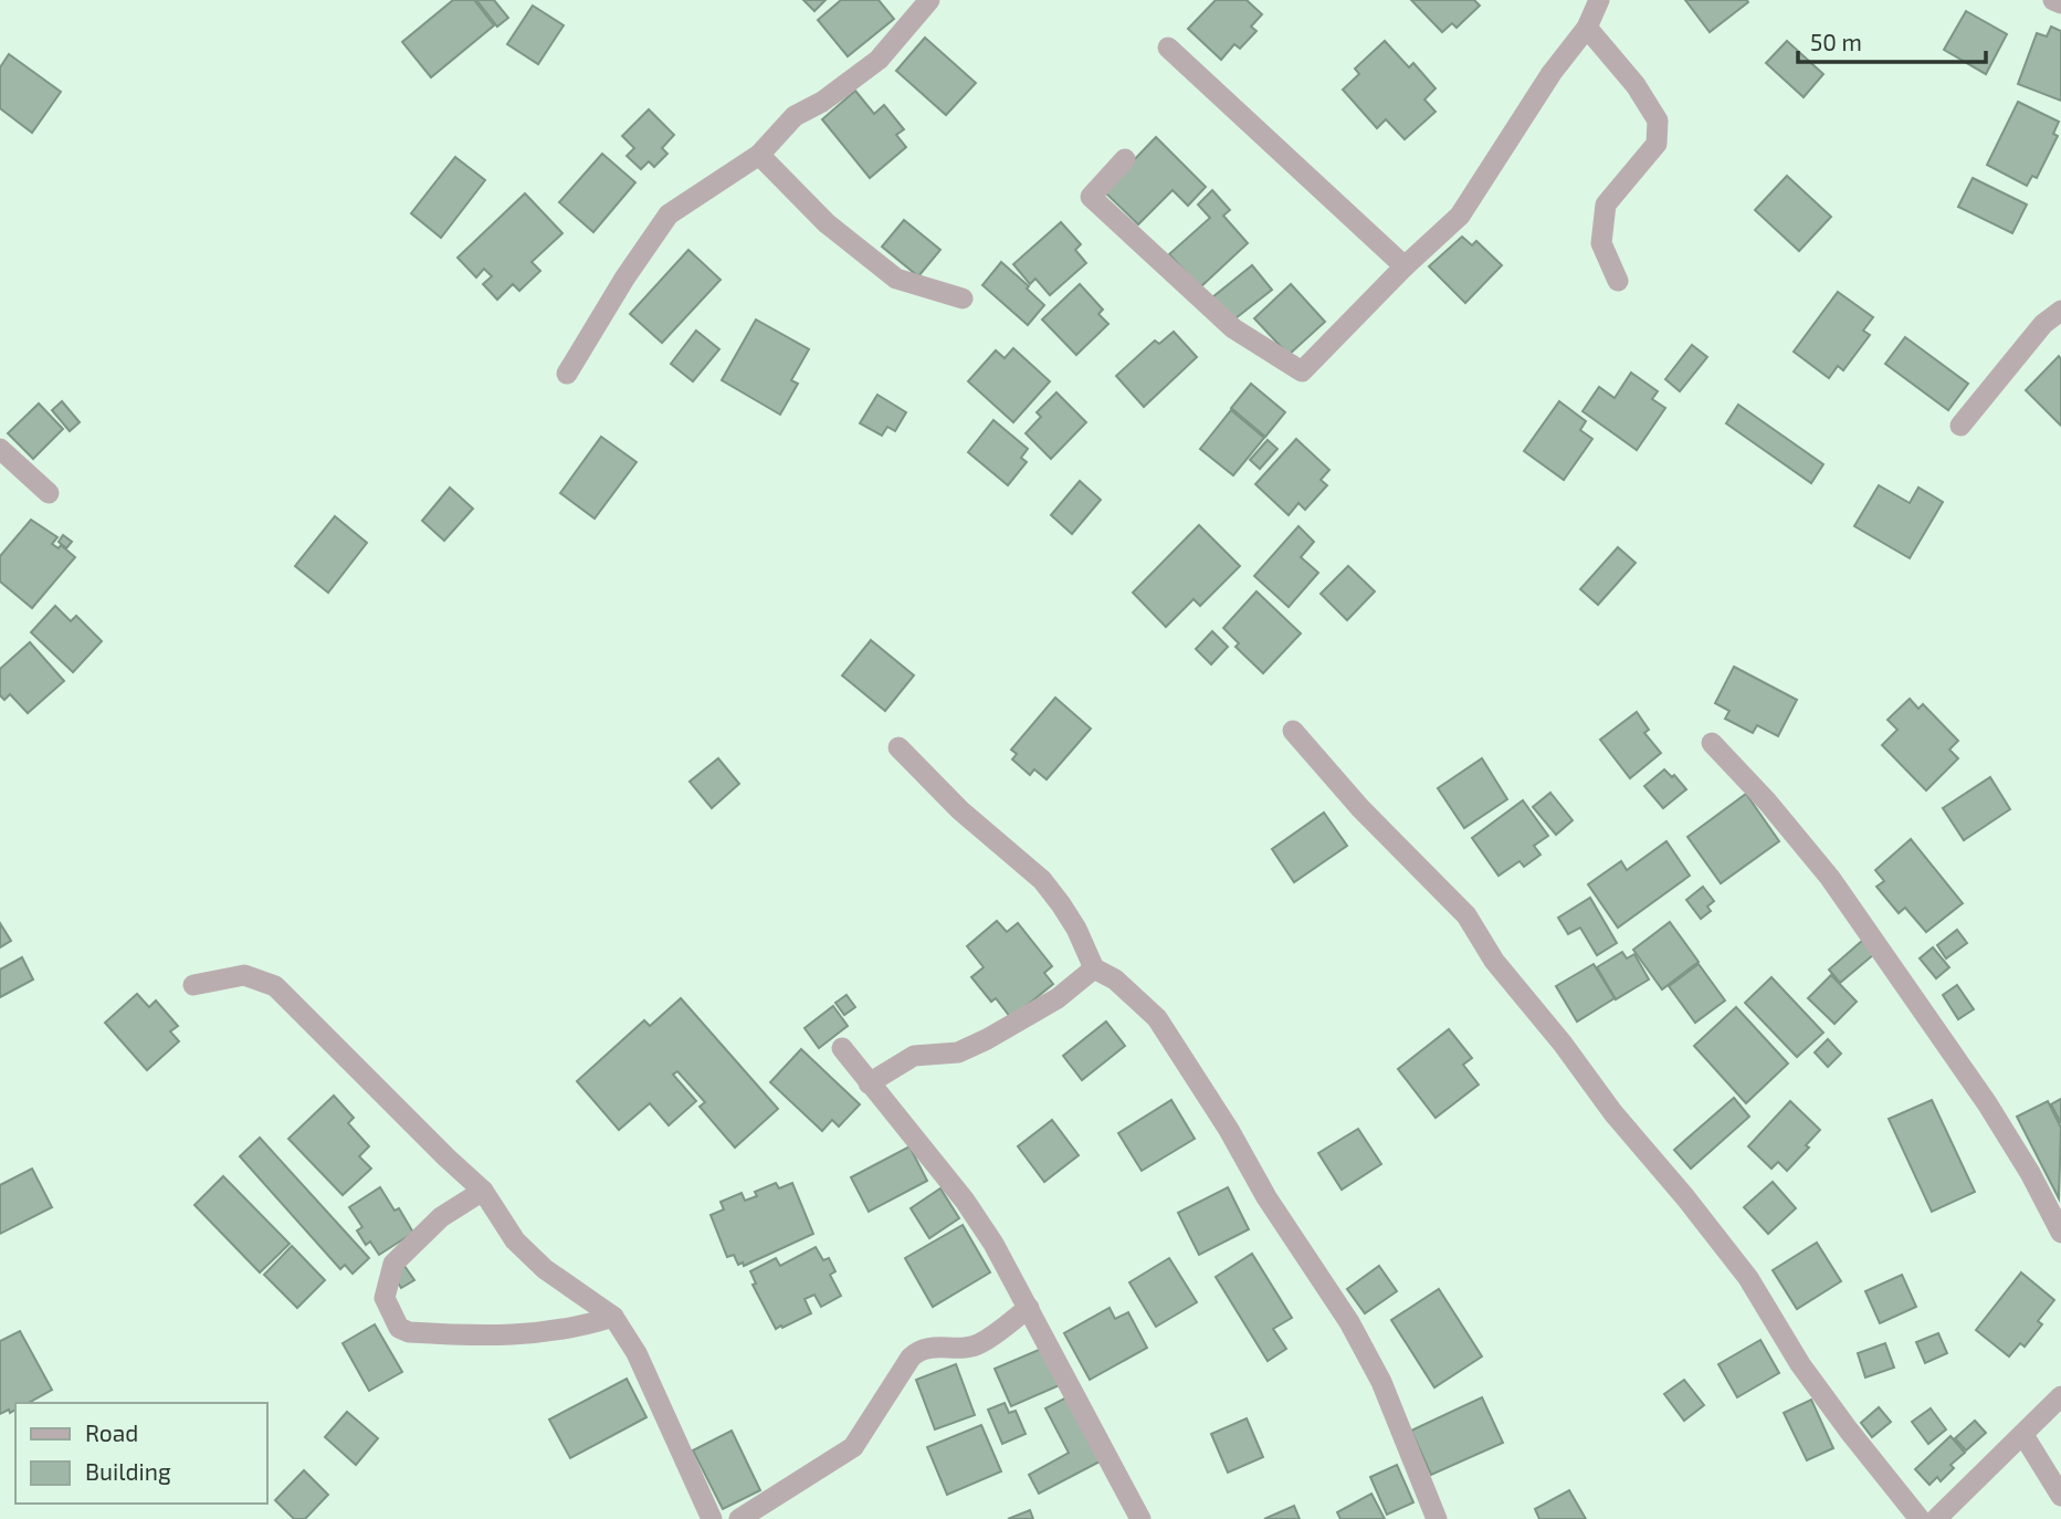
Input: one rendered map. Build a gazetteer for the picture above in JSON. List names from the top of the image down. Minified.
{"legend":["Road","Building"],"scale_bar":"50 m"}
